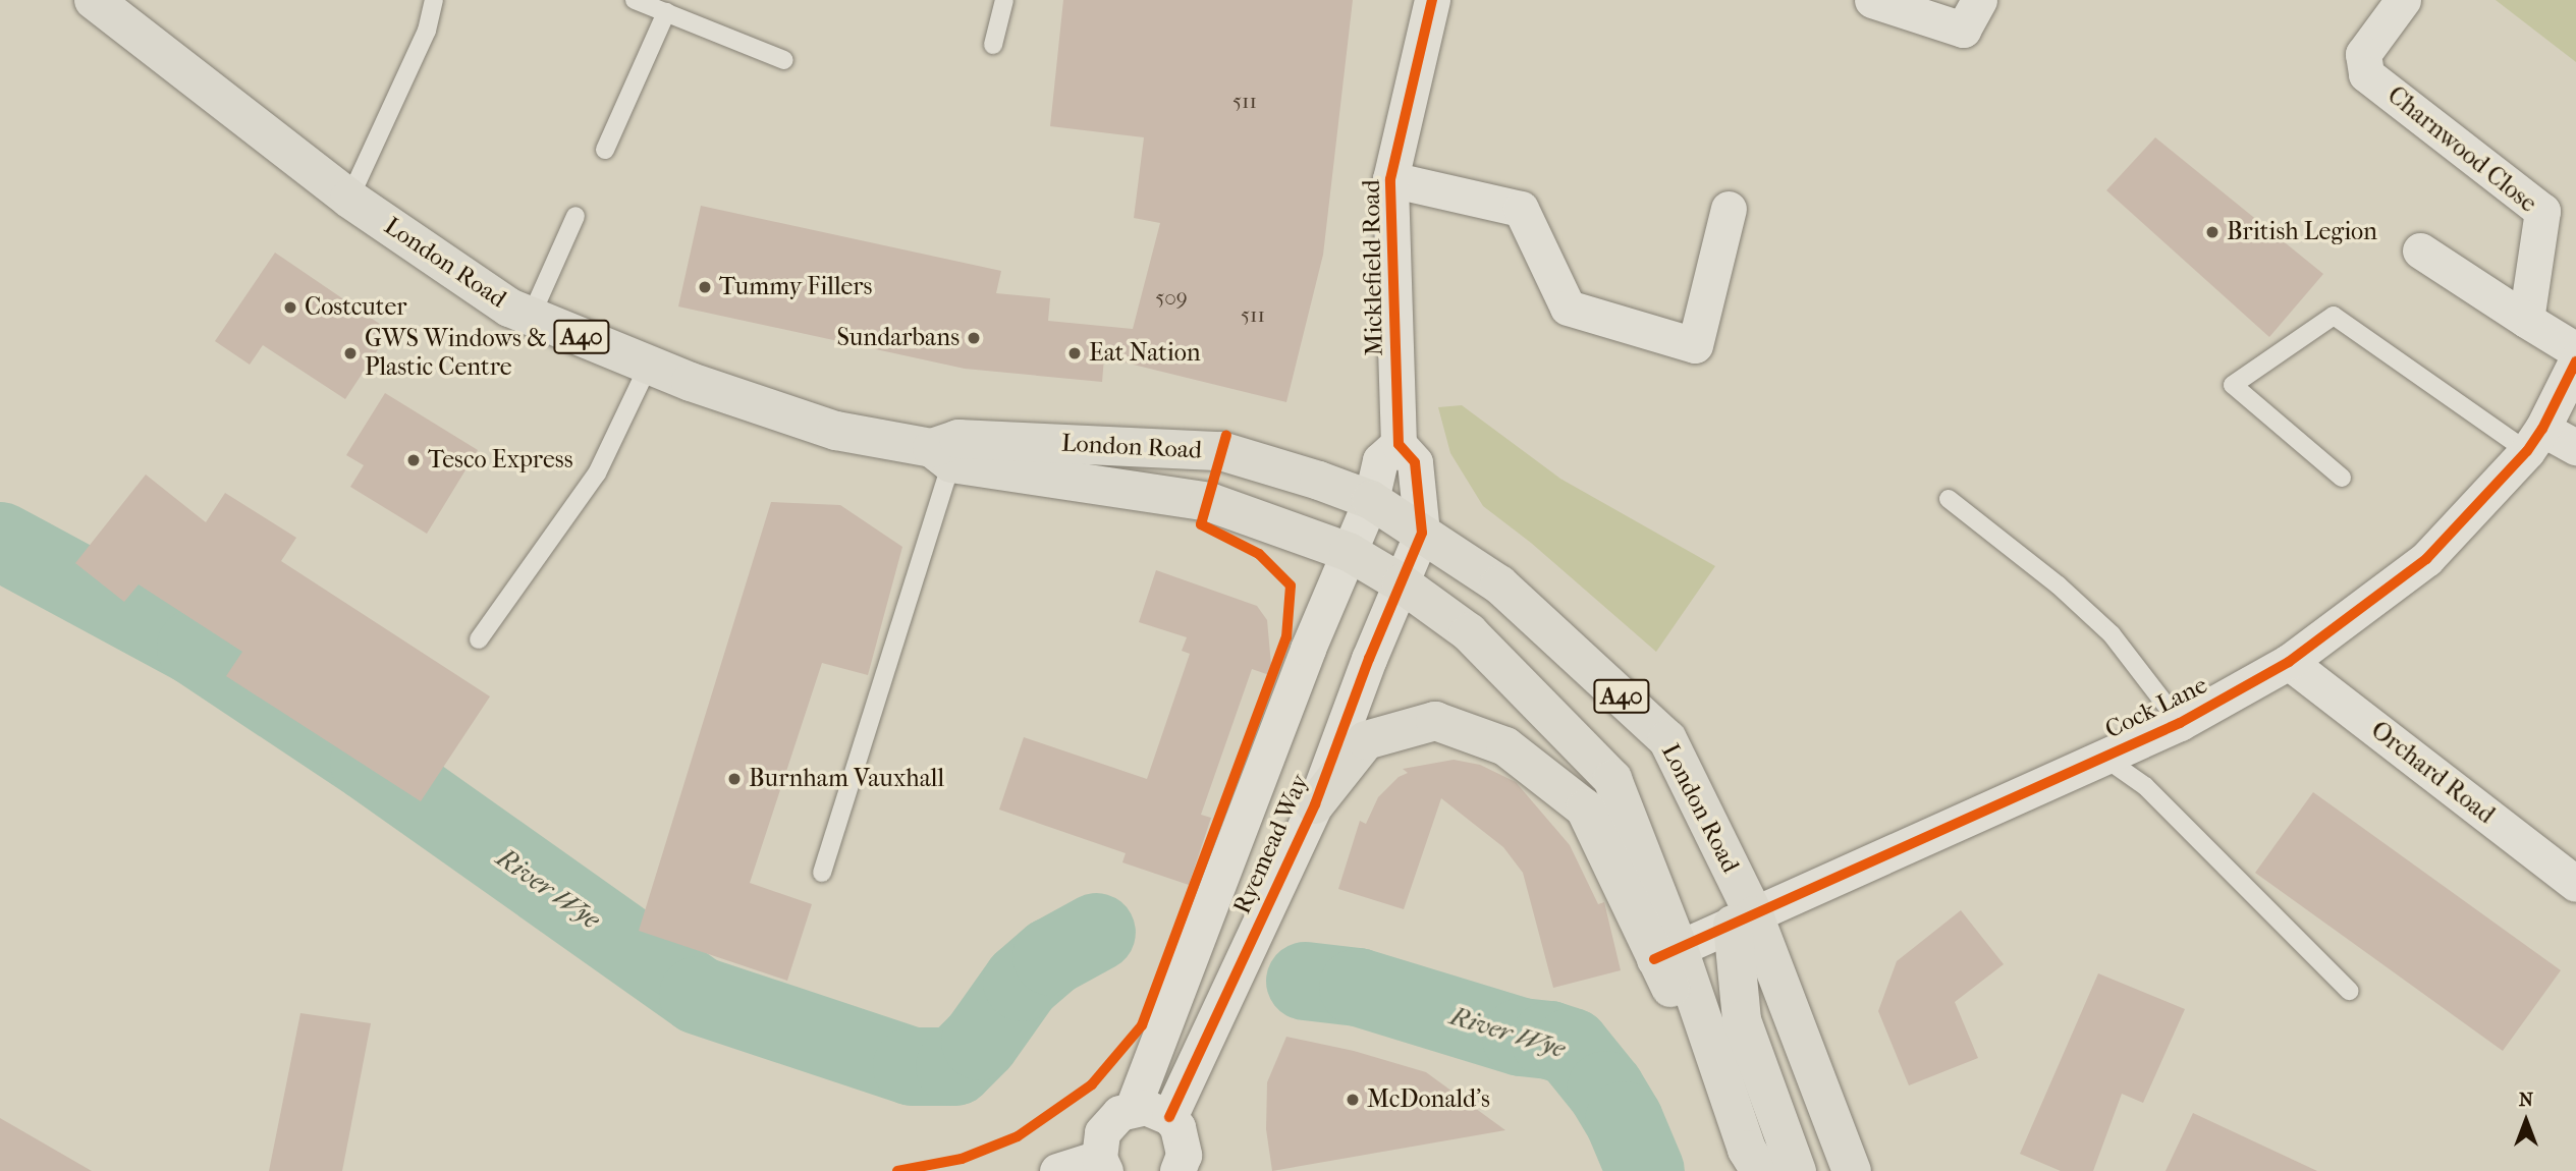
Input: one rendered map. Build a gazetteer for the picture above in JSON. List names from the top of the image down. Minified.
{"streets":{"main road":["London Road","A40"],"street":["Charnwood Close","Micklefield Road","Cock Lane","Orchard Road","Ryemead Way"]},"crossings":[["London Road","Micklefield Road"],["London Road","A40"],["London Road","Cock Lane"],["London Road","Ryemead Way"],["Micklefield Road","Ryemead Way"],["A40","Cock Lane"],["Cock Lane","Orchard Road"]],"water":["River Wye"],"places":["British Legion","Tummy Fillers","Costcuter","Sundarbans","GWS Windows & Plastic Centre","Eat Nation","Tesco Express","Burnham Vauxhall","McDonald's"],"house_numbers":["511","509","511"],"north":"top"}
